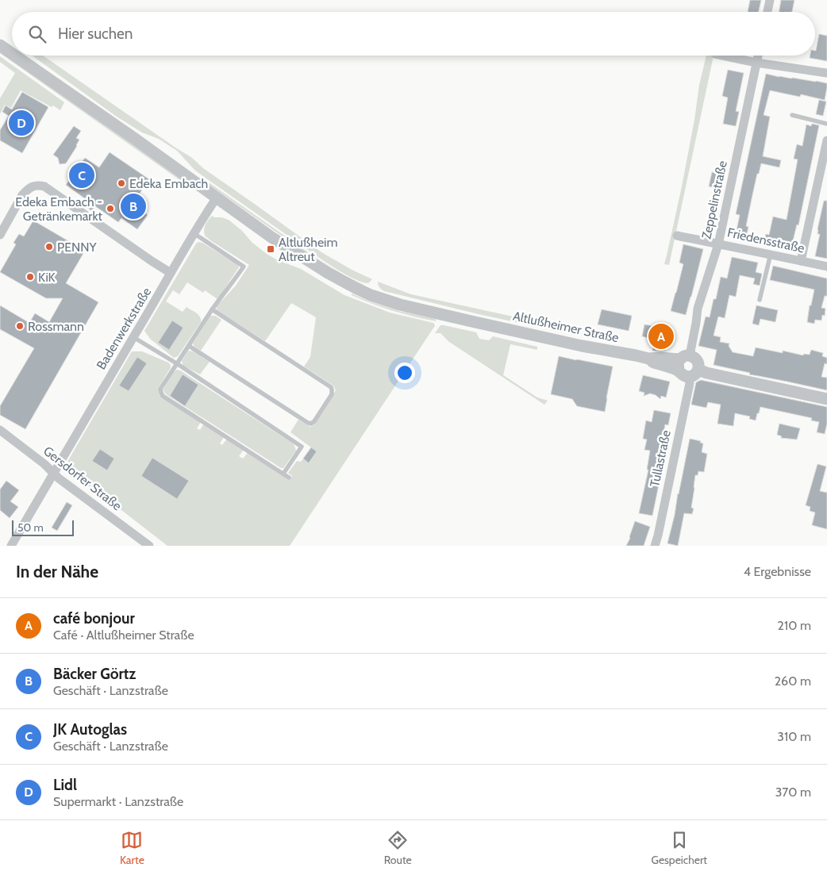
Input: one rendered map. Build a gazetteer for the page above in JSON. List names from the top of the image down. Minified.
{"streets":{"street":["Zeppelinstraße","Friedensstraße","Altlußheimer Straße","Badenwerkstraße","Tullastraße","Gersdorfer Straße"]},"crossings":[["Zeppelinstraße","Friedensstraße"],["Zeppelinstraße","Altlußheimer Straße"],["Zeppelinstraße","Tullastraße"],["Altlußheimer Straße","Badenwerkstraße"],["Altlußheimer Straße","Tullastraße"],["Badenwerkstraße","Gersdorfer Straße"]],"places":{"other":["Edeka Embach","Edeka Embach - Getränkemarkt","PENNY","KiK","Rossmann"],"transit":["Altlußheim Altreut"]},"scale_bar":"50 m","page":{"search":"Hier suchen","pins":["D","C","B","A"],"scale":"50 m","heading":["In der Nähe","4 Ergebnisse"],"list":[{"mark":"A","name":"café bonjour","note":"Café · Altlußheimer Straße","value":"210 m"},{"mark":"B","name":"Bäcker Görtz","note":"Geschäft · Lanzstraße","value":"260 m"},{"mark":"C","name":"JK Autoglas","note":"Geschäft · Lanzstraße","value":"310 m"},{"mark":"D","name":"Lidl","note":"Supermarkt · Lanzstraße","value":"370 m"}],"nav":["Karte","Route","Gespeichert"]}}
